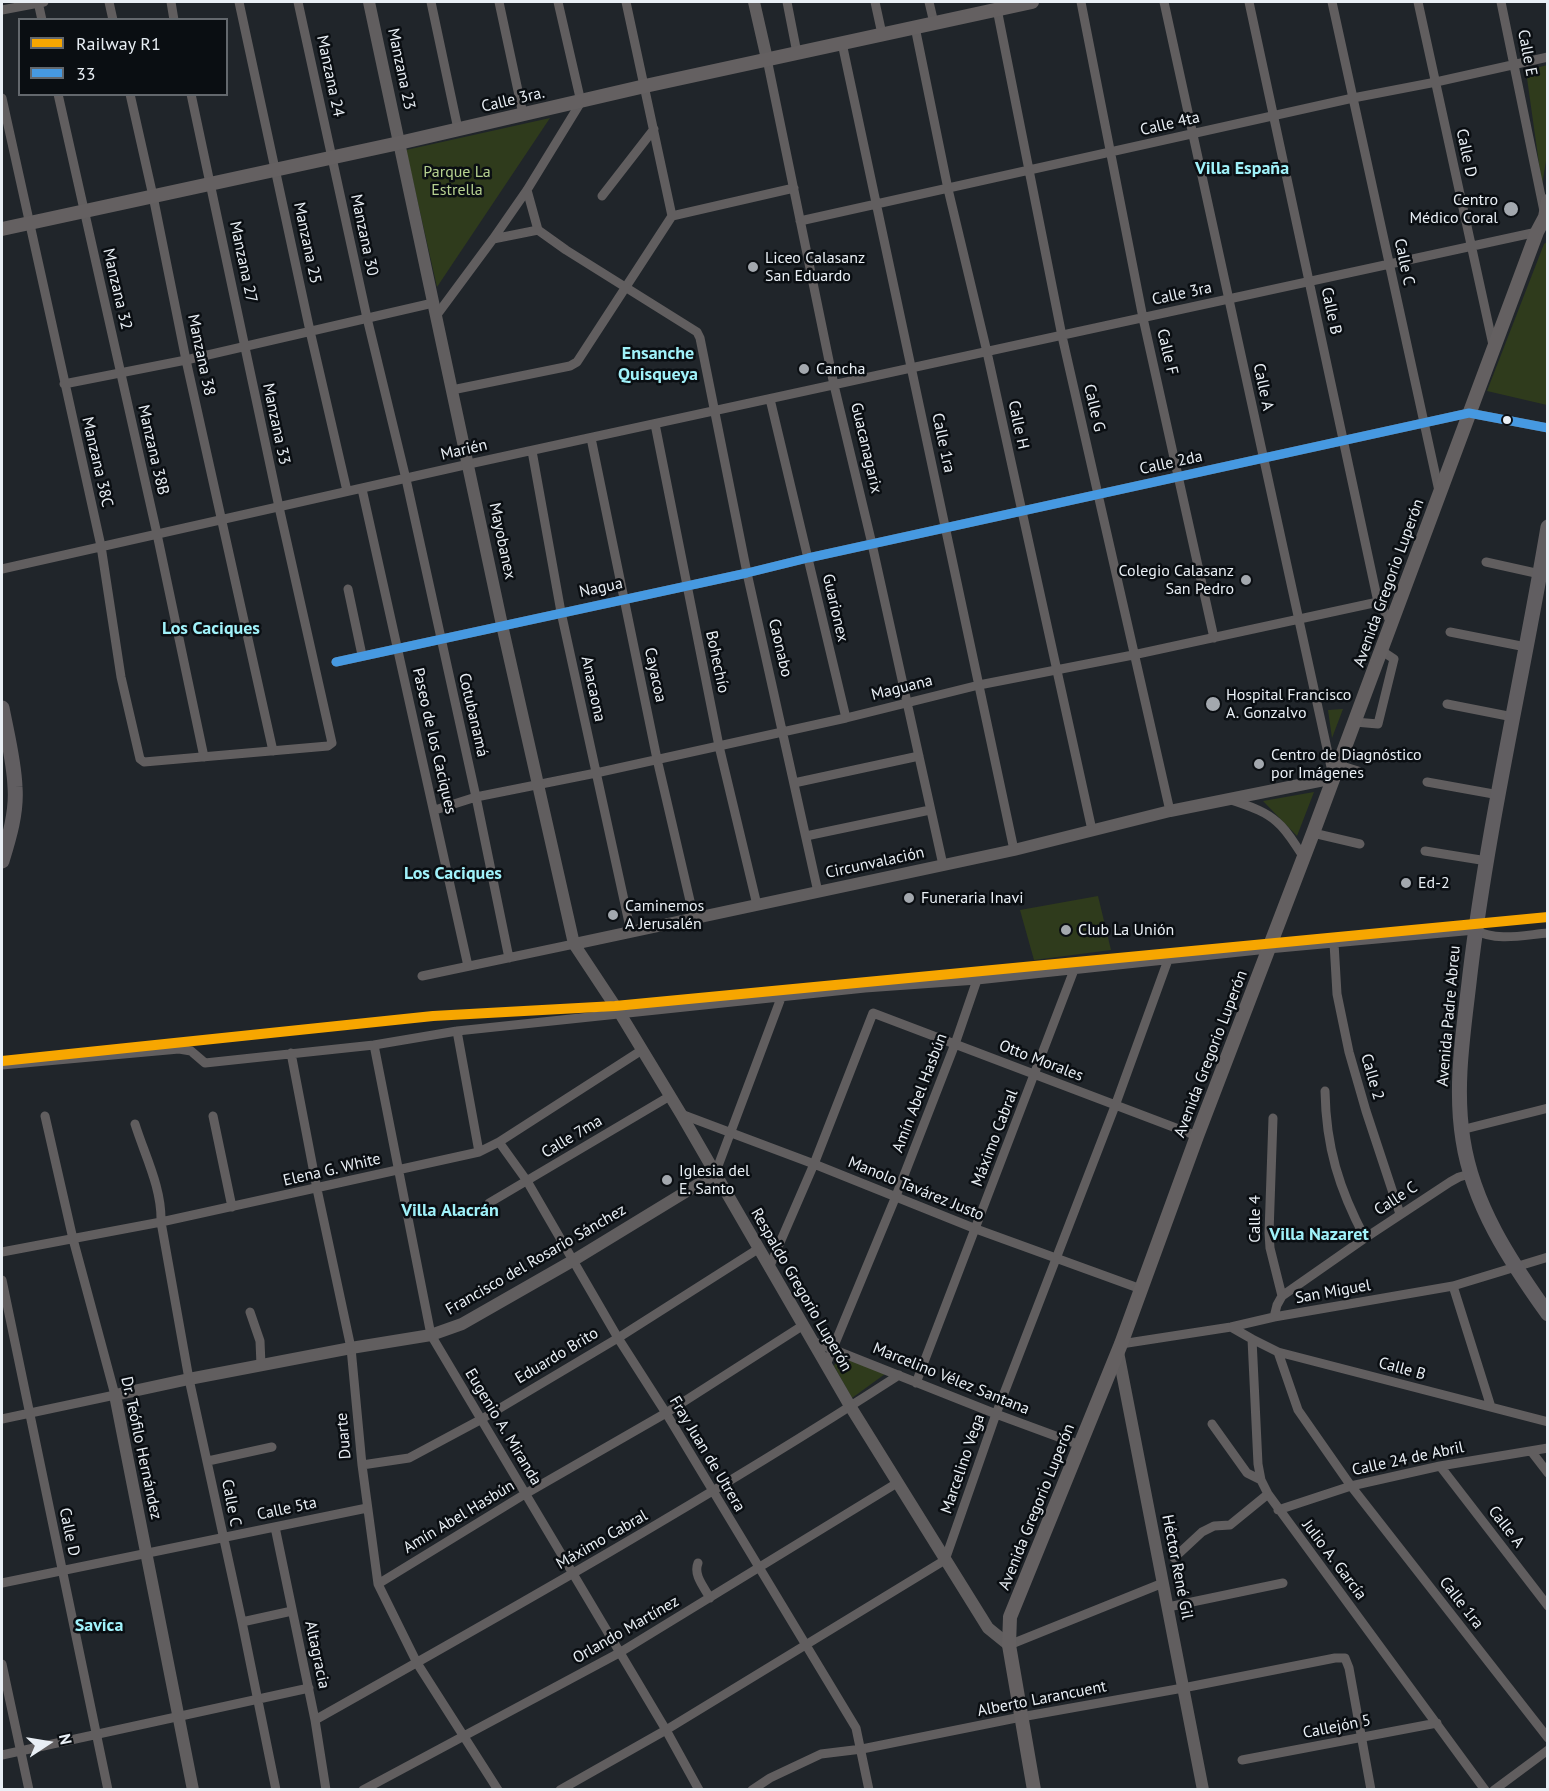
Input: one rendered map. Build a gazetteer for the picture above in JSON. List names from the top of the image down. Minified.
{"streets":{"main road":["Calle 3ra.","Avenida Gregorio Luperón","Avenida Padre Abreu"],"street":["Calle E","Manzana 23","Manzana 24","Calle 4ta","Calle D","Manzana 30","Manzana 25","Manzana 27","Calle C","Manzana 32","Calle 3ra","Calle B","Calle F","Manzana 38","Calle A","Calle G","Manzana 33","Calle H","Calle 1ra","Guacanagarix","Manzana 38B","Marién","Manzana 38C","Calle 2da","Mayobanex","Nagua","Guarionex","Caonabo","Bohechío","Cayacoa","Maguana","Anacaona","Cotubanamá","Paseo de los Caciques","Circunvalación","Otto Morales","Calle 2","Amín Abel Hasbún","Calle 7ma","Máximo Cabral","Elena G. White","Manolo Tavárez Justo","Calle 4","Francisco del Rosario Sánchez","Respaldo Gregorio Luperón","San Miguel","Eduardo Brito","Marcelino Vélez Santana","Eugenio A. Miranda","Duarte","Dr. Teófilo Hernández","Fray Juan de Utrera","Calle 24 de Abril","Marcelino Vega","Calle 5ta","Julio A. García","Héctor René Gil","Orlando Martínez","Altagracia","Alberto Larancuent","Callejón 5"]},"crossings":[["Calle E","Calle 4ta"],["Calle E","Calle 3ra"],["Calle E","Avenida Gregorio Luperón"],["Manzana 23","Calle 3ra."],["Manzana 23","Mayobanex"],["Manzana 24","Calle 3ra."],["Manzana 24","Manzana 30"],["Calle 3ra.","Manzana 30"],["Calle 3ra.","Manzana 25"],["Calle 3ra.","Manzana 27"],["Calle 3ra.","Manzana 32"],["Calle 3ra.","Manzana 38"],["Calle 3ra.","Calle G"],["Calle 3ra.","Calle H"],["Calle 3ra.","Calle 1ra"],["Calle 3ra.","Guacanagarix"],["Calle 3ra.","Manzana 38C"],["Calle 3ra.","Mayobanex"],["Calle 4ta","Calle D"],["Calle 4ta","Calle C"],["Calle 4ta","Calle B"],["Calle 4ta","Calle F"],["Calle 4ta","Calle A"],["Calle 4ta","Calle G"],["Calle 4ta","Calle H"],["Calle 4ta","Calle 1ra"],["Calle 4ta","Guacanagarix"],["Calle D","Calle 3ra"],["Calle D","Avenida Gregorio Luperón"],["Calle D","Francisco del Rosario Sánchez"],["Calle D","Calle 5ta"],["Manzana 30","Marién"],["Manzana 30","Cotubanamá"],["Manzana 25","Marién"],["Manzana 27","Manzana 33"],["Calle C","Calle 3ra"],["Calle C","Calle 2da"],["Calle C","Avenida Gregorio Luperón"],["Calle C","Avenida Padre Abreu"],["Calle C","Calle 2"],["Calle C","Elena G. White"],["Calle C","Calle 4"],["Calle C","Francisco del Rosario Sánchez"],["Calle C","Calle 5ta"],["Manzana 32","Manzana 38B"],["Calle 3ra","Calle B"],["Calle 3ra","Calle F"],["Calle 3ra","Calle A"],["Calle 3ra","Calle G"],["Calle 3ra","Calle H"],["Calle 3ra","Calle 1ra"],["Calle 3ra","Guacanagarix"],["Calle 3ra","Marién"],["Calle 3ra","Avenida Gregorio Luperón"],["Calle B","Calle 1ra"],["Calle B","Calle 2da"],["Calle B","Avenida Gregorio Luperón"],["Calle B","Maguana"],["Calle B","Julio A. García"],["Calle F","Calle 2da"],["Calle F","Maguana"],["Manzana 38","Manzana 33"],["Manzana 38","Marién"],["Calle A","Calle 2da"],["Calle A","Avenida Gregorio Luperón"],["Calle A","Maguana"],["Calle A","Circunvalación"],["Calle A","Calle 24 de Abril"],["Calle G","Calle 2da"],["Calle G","Maguana"],["Calle G","Circunvalación"],["Manzana 33","Marién"],["Calle H","Calle 2da"],["Calle H","Maguana"],["Calle H","Circunvalación"],["Calle 1ra","Calle 2da"],["Calle 1ra","Maguana"],["Calle 1ra","Circunvalación"],["Calle 1ra","Calle 24 de Abril"],["Guacanagarix","Marién"],["Guacanagarix","Calle 2da"],["Guacanagarix","Nagua"],["Guacanagarix","Maguana"],["Guacanagarix","Circunvalación"],["Manzana 38B","Marién"],["Manzana 38B","Manzana 38C"],["Marién","Manzana 38C"],["Marién","Mayobanex"],["Marién","Guarionex"],["Marién","Caonabo"],["Marién","Bohechío"],["Marién","Cayacoa"],["Marién","Anacaona"],["Marién","Cotubanamá"],["Marién","Paseo de los Caciques"],["Calle 2da","Avenida Gregorio Luperón"],["Calle 2da","Nagua"],["Mayobanex","Nagua"],["Mayobanex","Maguana"],["Mayobanex","Circunvalación"],["Mayobanex","Respaldo Gregorio Luperón"],["Avenida Gregorio Luperón","Circunvalación"],["Avenida Gregorio Luperón","Otto Morales"],["Avenida Gregorio Luperón","Manolo Tavárez Justo"],["Avenida Gregorio Luperón","Respaldo Gregorio Luperón"],["Avenida Gregorio Luperón","San Miguel"],["Avenida Gregorio Luperón","Marcelino Vélez Santana"],["Avenida Gregorio Luperón","Héctor René Gil"],["Avenida Gregorio Luperón","Alberto Larancuent"],["Nagua","Guarionex"],["Nagua","Caonabo"],["Nagua","Bohechío"],["Nagua","Cayacoa"],["Nagua","Anacaona"],["Nagua","Cotubanamá"],["Nagua","Paseo de los Caciques"],["Guarionex","Maguana"],["Caonabo","Maguana"],["Caonabo","Circunvalación"],["Bohechío","Maguana"],["Bohechío","Circunvalación"],["Cayacoa","Maguana"],["Cayacoa","Circunvalación"],["Maguana","Anacaona"],["Maguana","Cotubanamá"],["Maguana","Paseo de los Caciques"],["Anacaona","Circunvalación"],["Cotubanamá","Circunvalación"],["Paseo de los Caciques","Circunvalación"],["Circunvalación","Respaldo Gregorio Luperón"],["Avenida Padre Abreu","San Miguel"],["Otto Morales","Amín Abel Hasbún"],["Otto Morales","Máximo Cabral"],["Otto Morales","Manolo Tavárez Justo"],["Otto Morales","Marcelino Vega"],["Amín Abel Hasbún","Manolo Tavárez Justo"],["Amín Abel Hasbún","Respaldo Gregorio Luperón"],["Amín Abel Hasbún","Marcelino Vélez Santana"],["Amín Abel Hasbún","Eugenio A. Miranda"],["Amín Abel Hasbún","Duarte"],["Amín Abel Hasbún","Fray Juan de Utrera"],["Calle 7ma","Respaldo Gregorio Luperón"],["Calle 7ma","Fray Juan de Utrera"],["Máximo Cabral","Manolo Tavárez Justo"],["Máximo Cabral","Respaldo Gregorio Luperón"],["Máximo Cabral","Marcelino Vélez Santana"],["Máximo Cabral","Eugenio A. Miranda"],["Máximo Cabral","Duarte"],["Máximo Cabral","Fray Juan de Utrera"],["Máximo Cabral","Altagracia"],["Elena G. White","Respaldo Gregorio Luperón"],["Elena G. White","Eugenio A. Miranda"],["Elena G. White","Duarte"],["Elena G. White","Dr. Teófilo Hernández"],["Elena G. White","Fray Juan de Utrera"],["Manolo Tavárez Justo","Respaldo Gregorio Luperón"],["Manolo Tavárez Justo","Marcelino Vega"],["Francisco del Rosario Sánchez","Respaldo Gregorio Luperón"],["Francisco del Rosario Sánchez","Eugenio A. Miranda"],["Francisco del Rosario Sánchez","Duarte"],["Francisco del Rosario Sánchez","Dr. Teófilo Hernández"],["Francisco del Rosario Sánchez","Fray Juan de Utrera"],["Respaldo Gregorio Luperón","Eduardo Brito"],["Respaldo Gregorio Luperón","Marcelino Vélez Santana"],["Respaldo Gregorio Luperón","Marcelino Vega"],["Respaldo Gregorio Luperón","Orlando Martínez"],["San Miguel","Héctor René Gil"],["Eduardo Brito","Eugenio A. Miranda"],["Eduardo Brito","Duarte"],["Eduardo Brito","Fray Juan de Utrera"],["Marcelino Vélez Santana","Marcelino Vega"],["Eugenio A. Miranda","Orlando Martínez"],["Duarte","Calle 5ta"],["Duarte","Orlando Martínez"],["Dr. Teófilo Hernández","Calle 5ta"],["Fray Juan de Utrera","Orlando Martínez"],["Fray Juan de Utrera","Alberto Larancuent"],["Calle 24 de Abril","Julio A. García"],["Calle 5ta","Altagracia"],["Julio A. García","Callejón 5"],["Héctor René Gil","Alberto Larancuent"],["Alberto Larancuent","Callejón 5"]],"districts":["Villa España","Ensanche Quisqueya","Los Caciques","Los Caciques","Villa Alacrán","Villa Nazaret","Savica"],"parks":["Parque La Estrella"],"places":["Centro Médico Coral","Liceo Calasanz San Eduardo","Cancha","Colegio Calasanz San Pedro","Hospital Francisco A. Gonzalvo","Centro de Diagnóstico por Imágenes","Ed-2","Funeraria Inavi","Caminemos A Jerusalén","Club La Unión","Iglesia del E. Santo"],"lines":["transit line 33","rail line R1"],"legend":["Railway R1","33"],"north":"right"}
